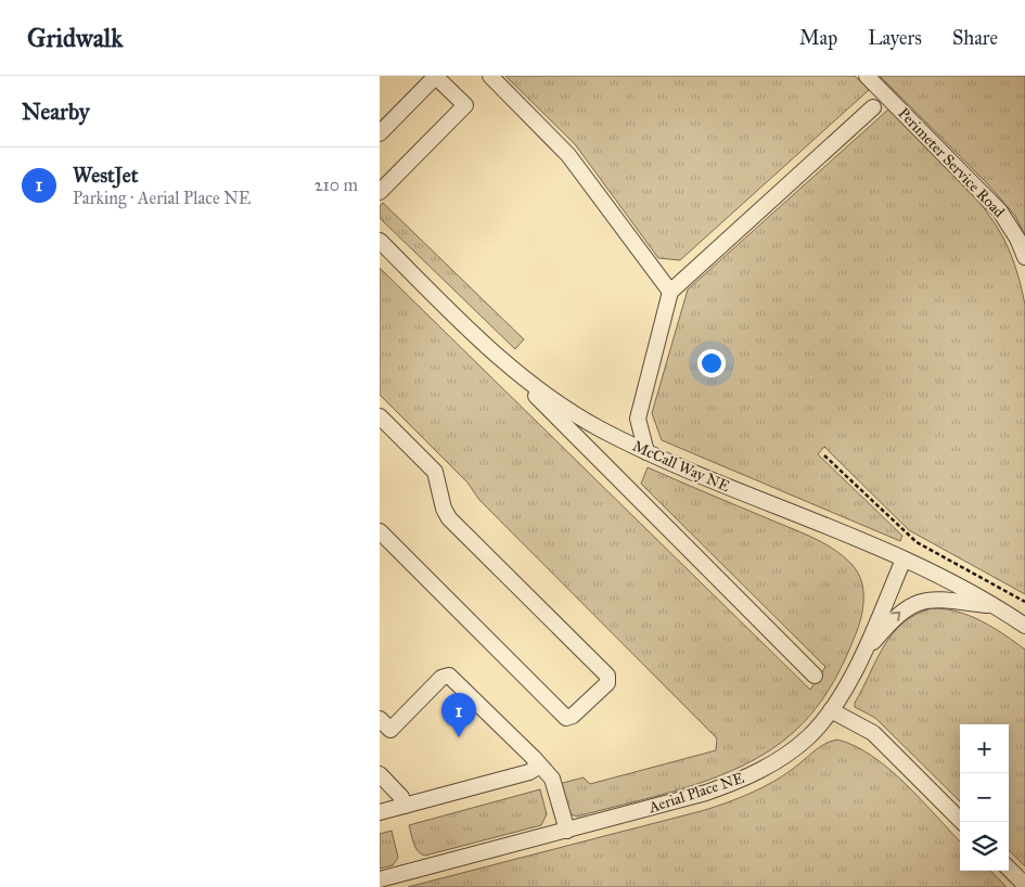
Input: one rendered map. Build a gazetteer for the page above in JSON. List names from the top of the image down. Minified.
{"streets":{"street":["Perimeter Service Road","McCall Way NE","Aerial Place NE"]},"crossings":[["McCall Way NE","Aerial Place NE"]],"page":{"header":"Gridwalk","nav":["Map","Layers","Share"],"heading":"Nearby","list":[{"mark":"1","name":"WestJet","note":"Parking · Aerial Place NE","value":"210 m"}],"pins":"1","map_buttons":["+","−"]}}
